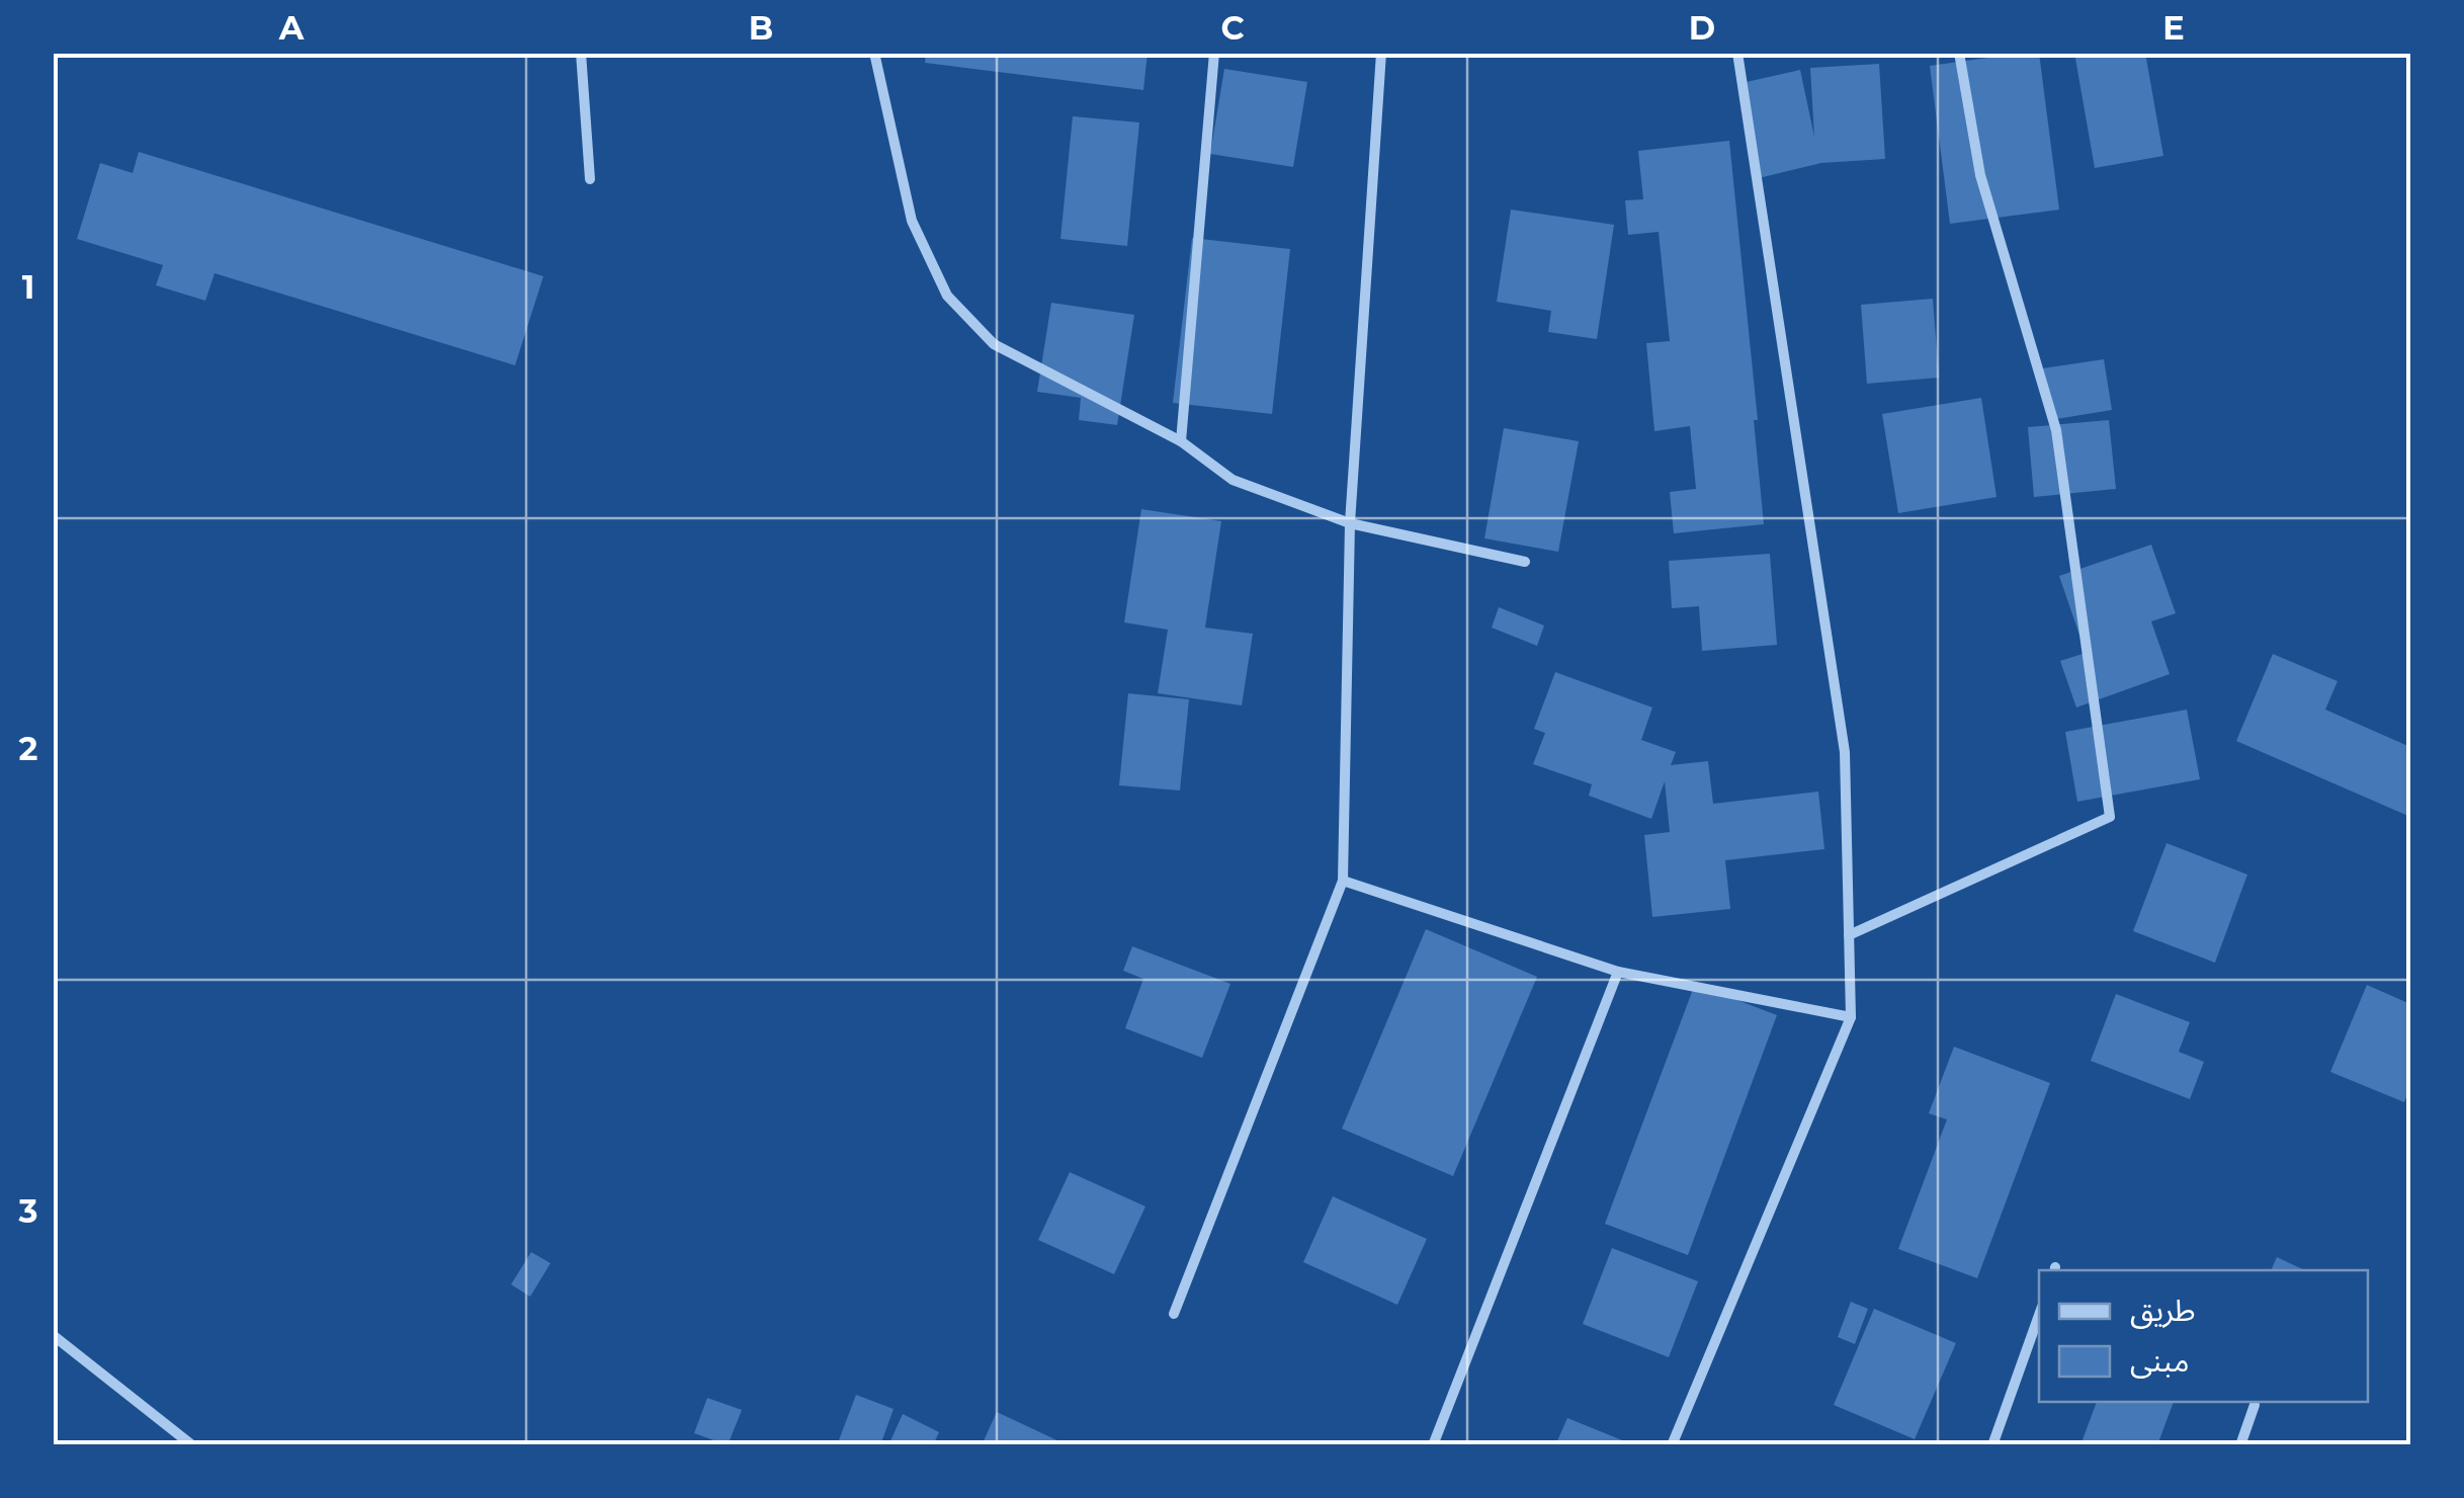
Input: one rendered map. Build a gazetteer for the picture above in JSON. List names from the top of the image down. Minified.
{"legend":["طريق","مبنى"],"grid":{"columns":["A","B","C","D","E"],"rows":["1","2","3"]}}
